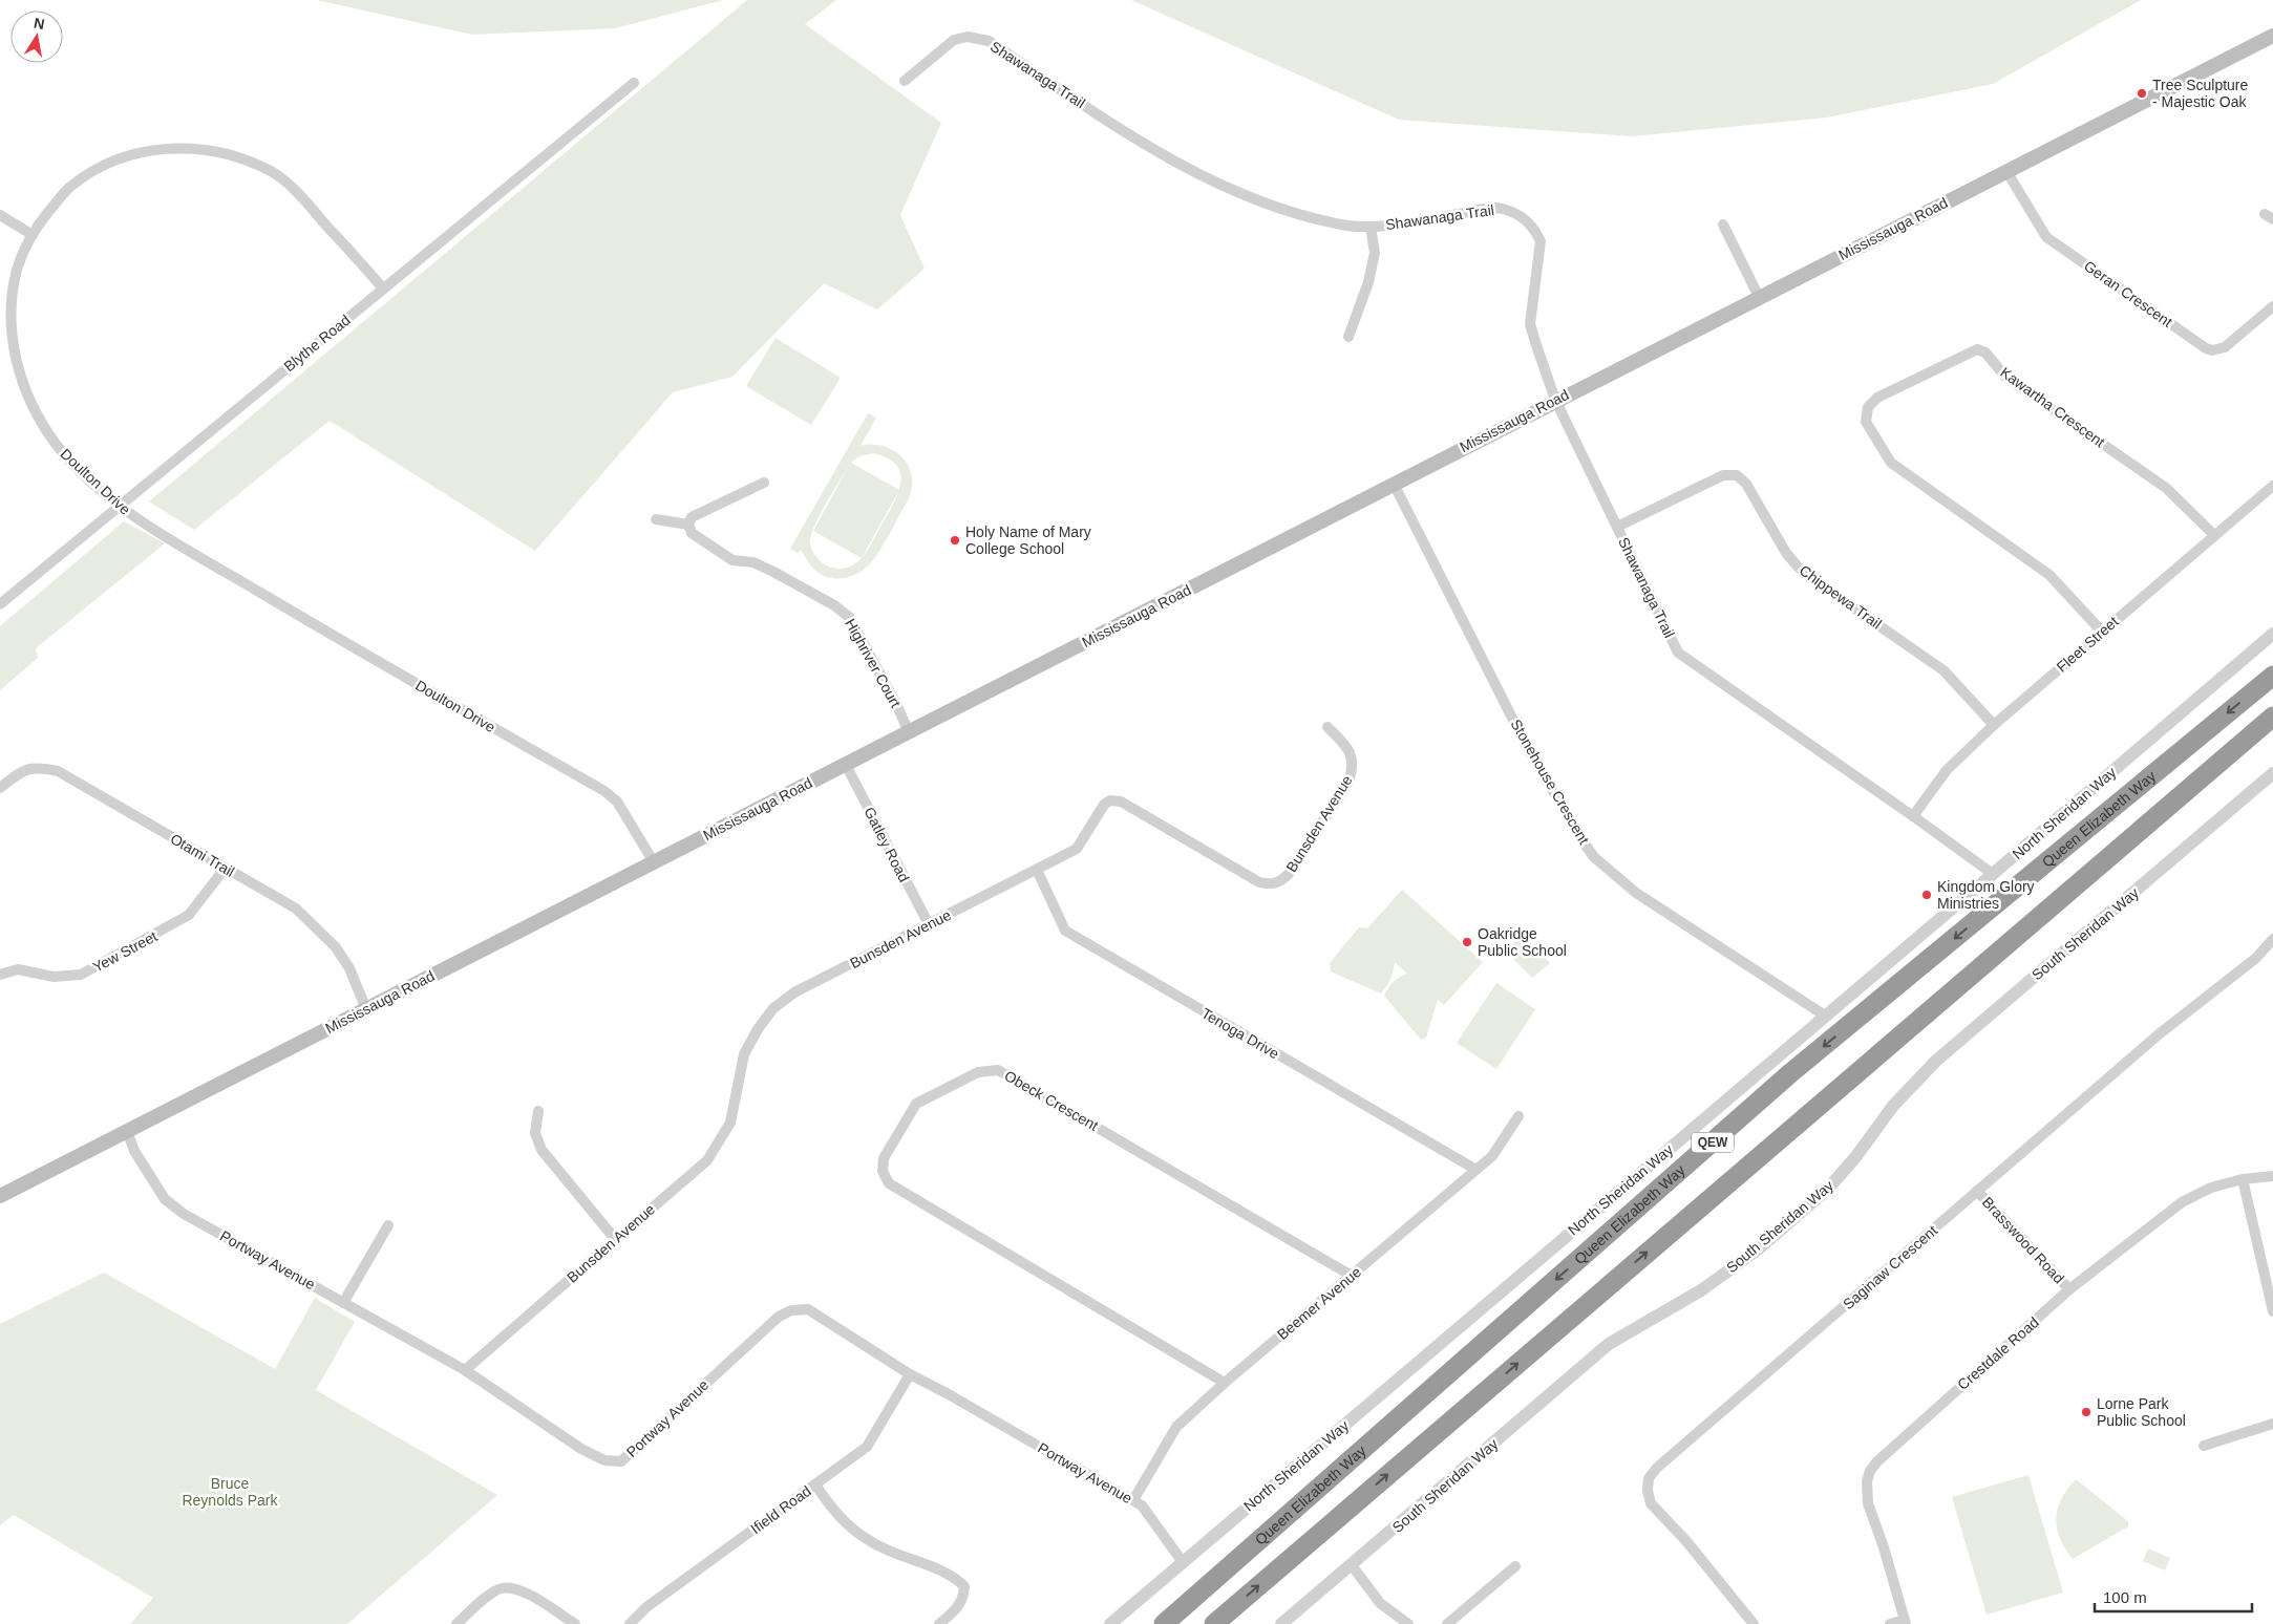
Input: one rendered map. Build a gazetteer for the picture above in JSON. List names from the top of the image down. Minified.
{"streets":{"highway":["Queen Elizabeth Way","QEW"],"main road":["Mississauga Road"],"street":["Shawanaga Trail","Geran Crescent","Blythe Road","Kawartha Crescent","Doulton Drive","Chippewa Trail","Fleet Street","Highriver Court","Stonehouse Crescent","North Sheridan Way","Bunsden Avenue","Gatley Road","Otami Trail","South Sheridan Way","Yew Street","Tenoga Drive","Obeck Crescent","Brasswood Road","Portway Avenue","Saginaw Crescent","Beemer Avenue","Crestdale Road","Ifield Road"]},"crossings":[["Shawanaga Trail","Mississauga Road"],["Shawanaga Trail","Chippewa Trail"],["Shawanaga Trail","Fleet Street"],["Shawanaga Trail","North Sheridan Way"],["Mississauga Road","Geran Crescent"],["Mississauga Road","Doulton Drive"],["Mississauga Road","Highriver Court"],["Mississauga Road","Stonehouse Crescent"],["Mississauga Road","Gatley Road"],["Mississauga Road","Otami Trail"],["Mississauga Road","Portway Avenue"],["Blythe Road","Doulton Drive"],["Kawartha Crescent","Fleet Street"],["Chippewa Trail","Fleet Street"],["Stonehouse Crescent","North Sheridan Way"],["North Sheridan Way","Portway Avenue"],["Bunsden Avenue","Gatley Road"],["Bunsden Avenue","Tenoga Drive"],["Bunsden Avenue","Portway Avenue"],["Otami Trail","Yew Street"],["Tenoga Drive","Beemer Avenue"],["Obeck Crescent","Beemer Avenue"],["Brasswood Road","Saginaw Crescent"],["Brasswood Road","Crestdale Road"],["Portway Avenue","Beemer Avenue"],["Portway Avenue","Ifield Road"]],"parks":["Bruce Reynolds Park"],"places":["Tree Sculpture - Majestic Oak","Holy Name of Mary College School","Kingdom Glory Ministries","Oakridge Public School","Lorne Park Public School"],"scale_bar":"100 m","north":"top"}
